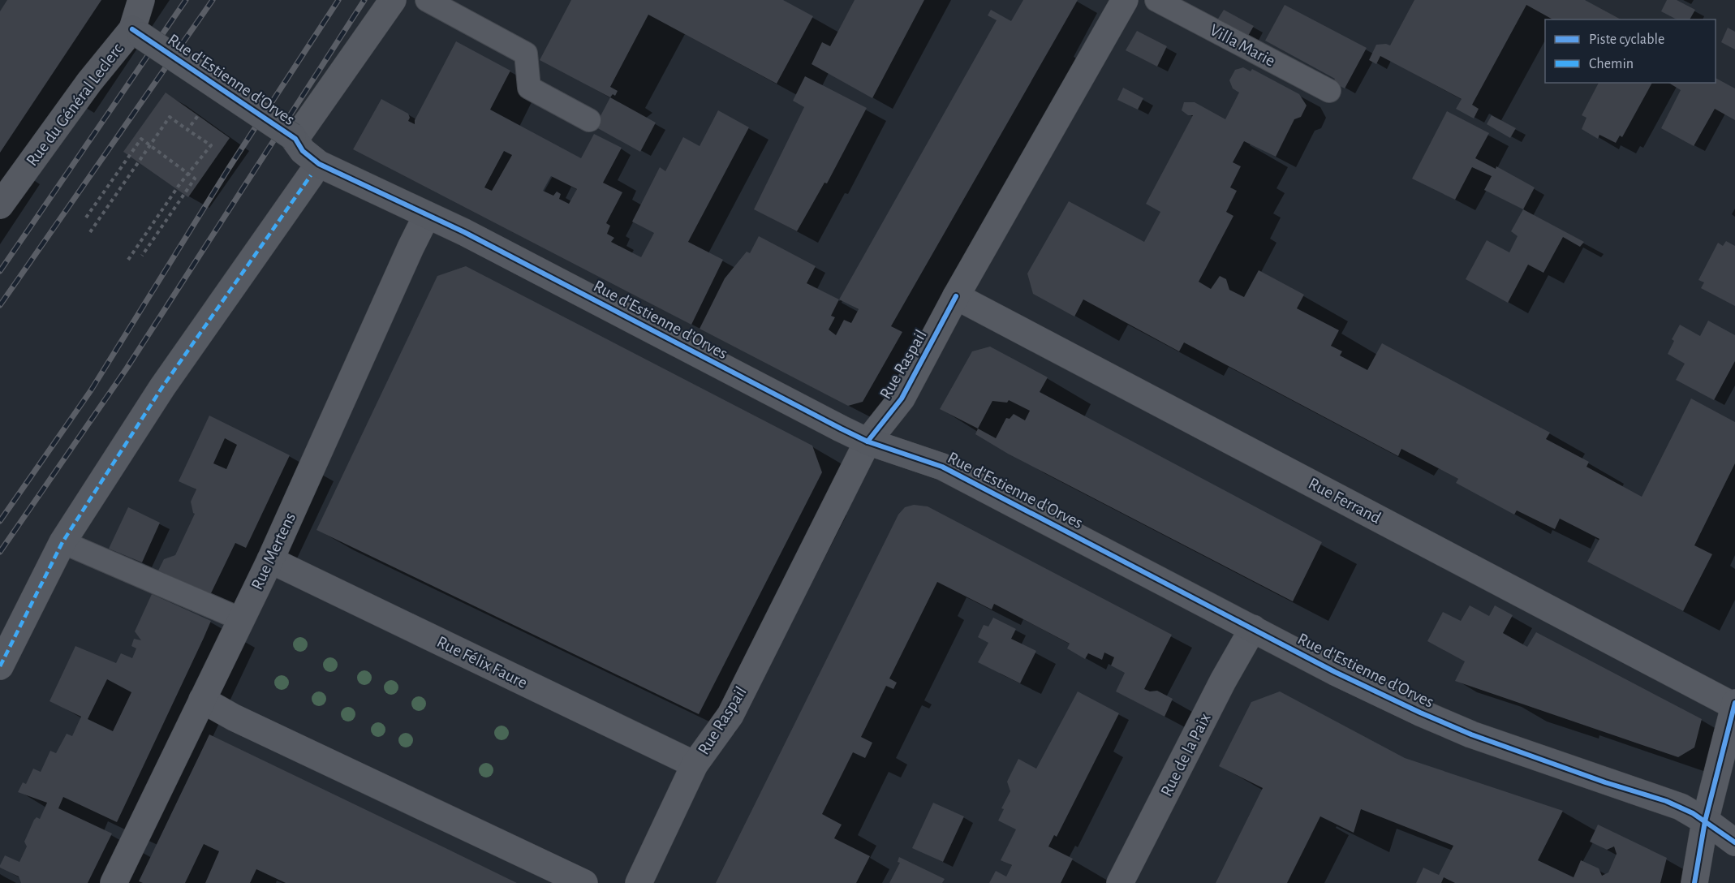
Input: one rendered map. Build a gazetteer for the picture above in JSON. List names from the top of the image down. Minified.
{"streets":{"street":["Rue d'Estienne d'Orves","Rue du Général Leclerc","Rue Raspail","Rue Ferrand","Rue Mertens","Rue Félix Faure","Rue de la Paix"],"lane":["Villa Marie"]},"crossings":[["Rue d'Estienne d'Orves","Rue du Général Leclerc"],["Rue d'Estienne d'Orves","Rue Raspail"],["Rue d'Estienne d'Orves","Rue Mertens"],["Rue d'Estienne d'Orves","Rue de la Paix"],["Rue Raspail","Rue Ferrand"],["Rue Raspail","Rue Félix Faure"],["Rue Mertens","Rue Félix Faure"]],"legend":["Piste cyclable","Chemin"]}
